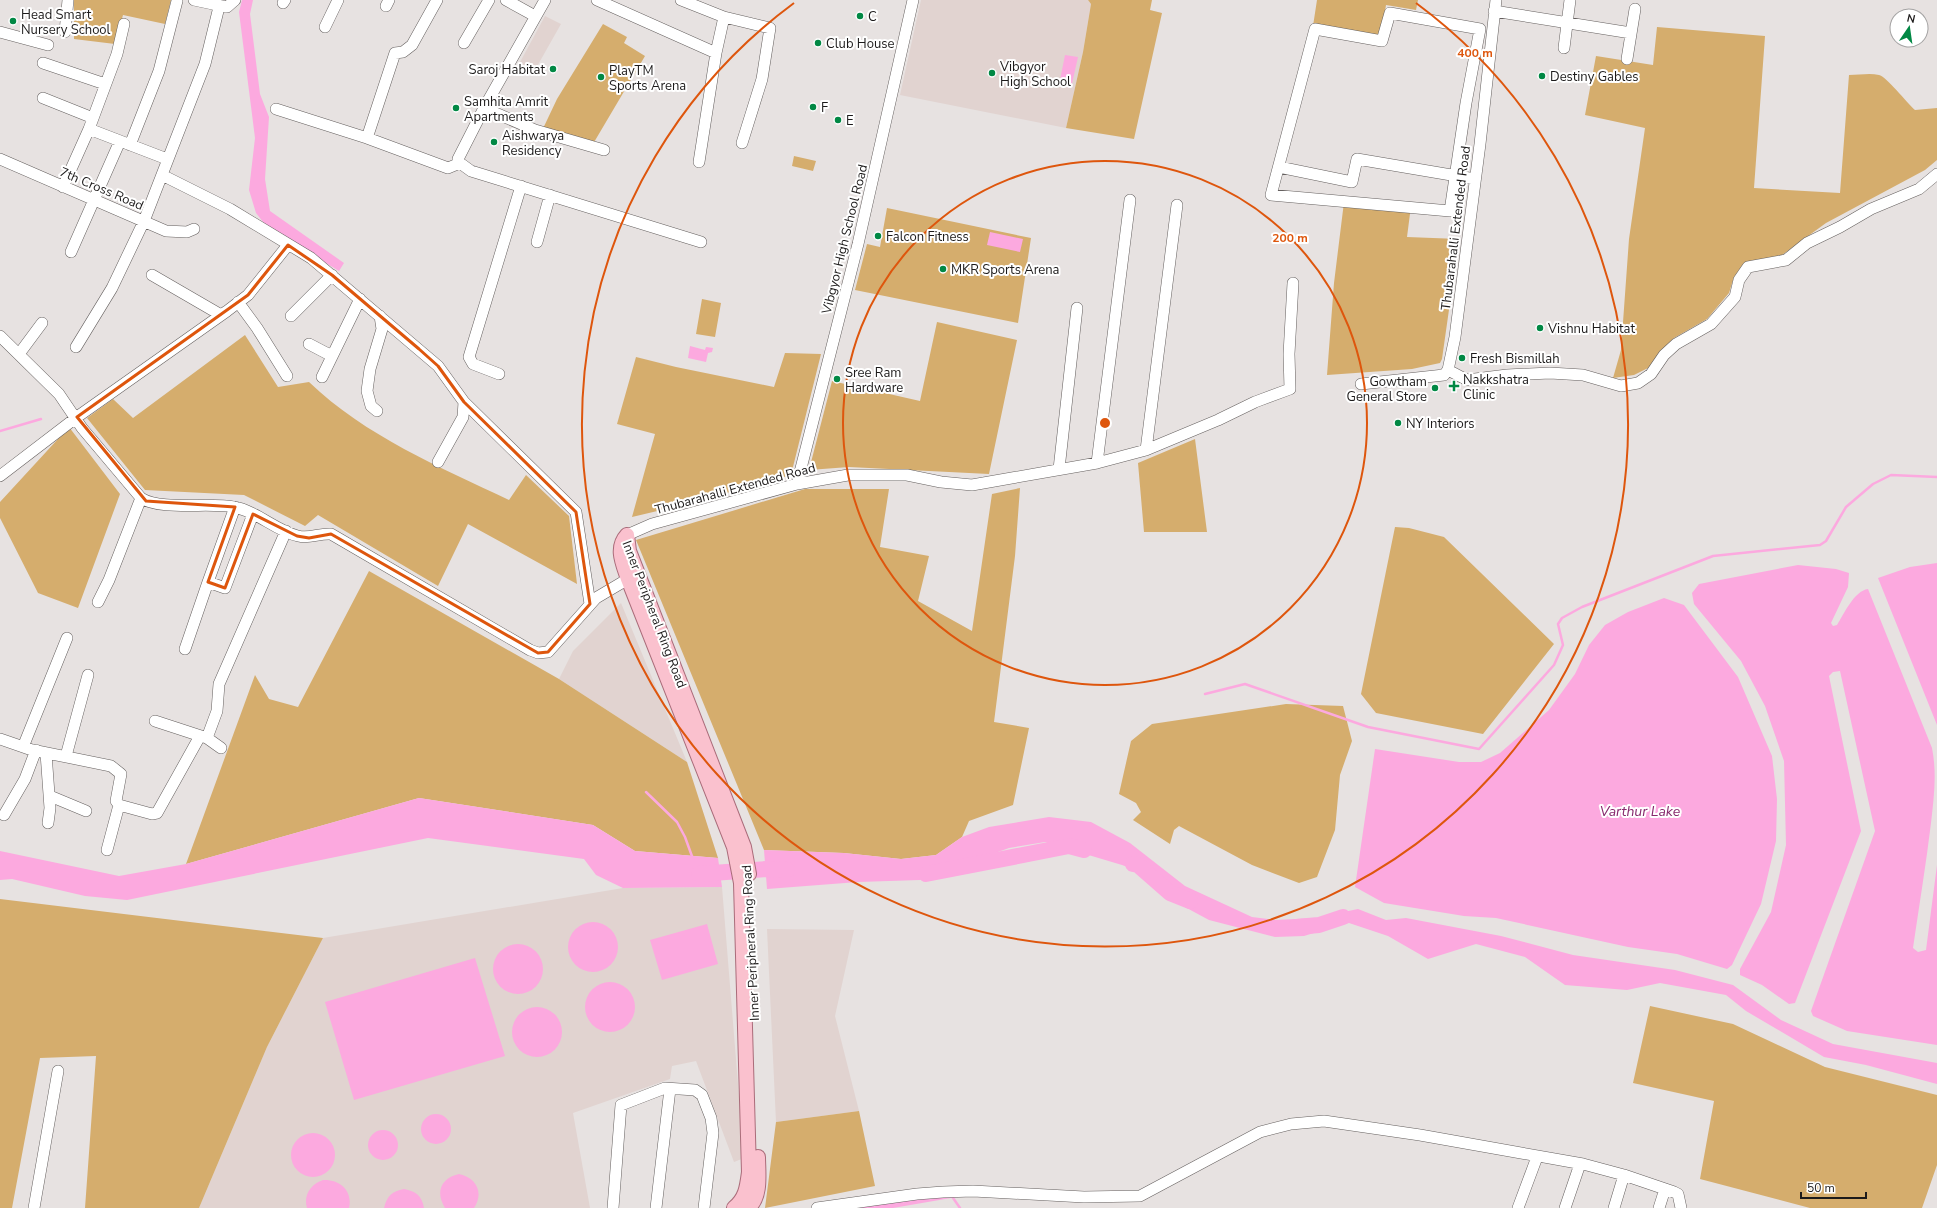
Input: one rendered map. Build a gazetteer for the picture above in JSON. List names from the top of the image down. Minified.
{"streets":{"main road":["Inner Peripheral Ring Road"],"street":["7th Cross Road","Thubarahalli Extended Road","Vibgyor High School Road"]},"crossings":[["Thubarahalli Extended Road","Vibgyor High School Road"],["Thubarahalli Extended Road","Inner Peripheral Ring Road"]],"water":["Varthur Lake"],"places":{"other":["C","Head Smart Nursery School","Club House","Saroj Habitat","Vibgyor High School","Destiny Gables","PlayTM Sports Arena","F","Samhita Amrit Apartments","E","Aishwarya Residency","Falcon Fitness","MKR Sports Arena","Vishnu Habitat","Fresh Bismillah","Sree Ram Hardware","Gowtham General Store","NY Interiors"],"health":["Nakkshatra Clinic"]},"scale_bar":"50 m","north":"top","rings":["400 m","200 m"]}
